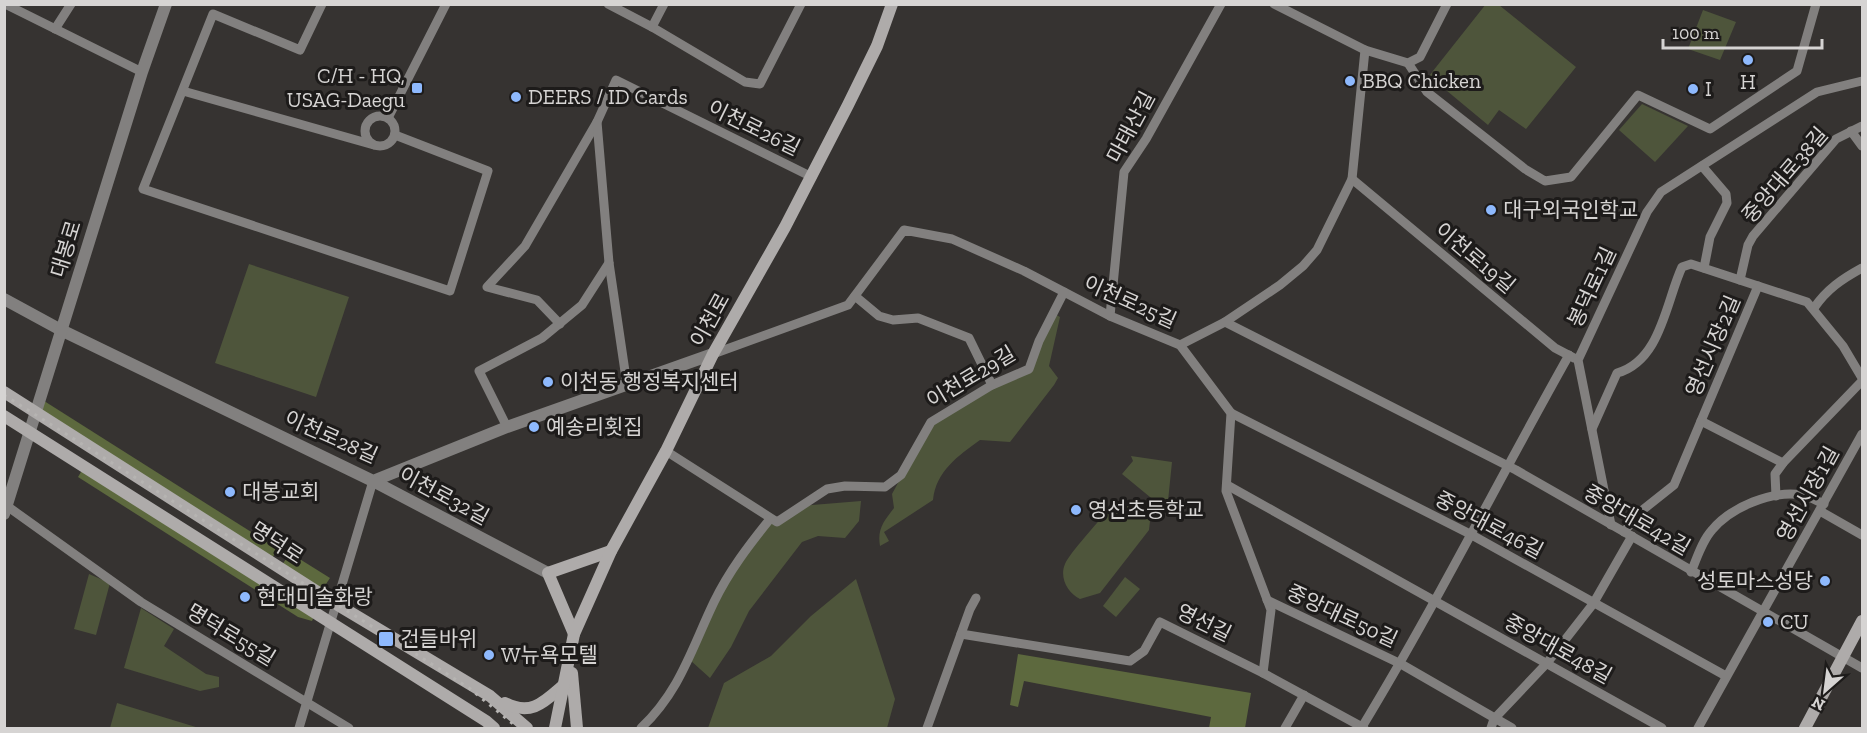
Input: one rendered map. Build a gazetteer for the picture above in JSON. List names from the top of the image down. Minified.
{"streets":{"main road":["이천로","명덕로"],"street":["마태산길","이천로26길","중앙대로38길","대봉로","이천로19길","봉덕로1길","이천로25길","영선시장2길","이천로29길","이천로28길","영선시장1길","이천로32길","중앙대로42길","중앙대로46길","중앙대로50길","영선길","명덕로55길","중앙대로48길"]},"crossings":[["마태산길","이천로25길"],["이천로26길","이천로"],["대봉로","이천로28길"],["대봉로","명덕로"],["대봉로","명덕로55길"],["이천로19길","봉덕로1길"],["봉덕로1길","중앙대로42길"],["이천로25길","이천로29길"],["이천로25길","중앙대로46길"],["이천로","이천로28길"],["영선시장2길","중앙대로42길"],["영선시장2길","중앙대로46길"],["영선시장2길","중앙대로50길"],["영선시장2길","중앙대로48길"],["이천로28길","이천로32길"],["영선시장1길","중앙대로42길"],["영선시장1길","중앙대로46길"],["이천로32길","명덕로"],["중앙대로50길","영선길"],["중앙대로50길","중앙대로48길"]],"places":{"other":["H","BBQ Chicken","I","DEERS / ID Cards","대구외국인학교","이천동 행정복지센터","예송리횟집","대봉교회","영선초등학교","성토마스성당","현대미술화랑","CU","W뉴욕모텔"],"transit":["C/H - HQ, USAG-Daegu","건들바위"]},"scale_bar":"100 m","north":"bottom left"}
